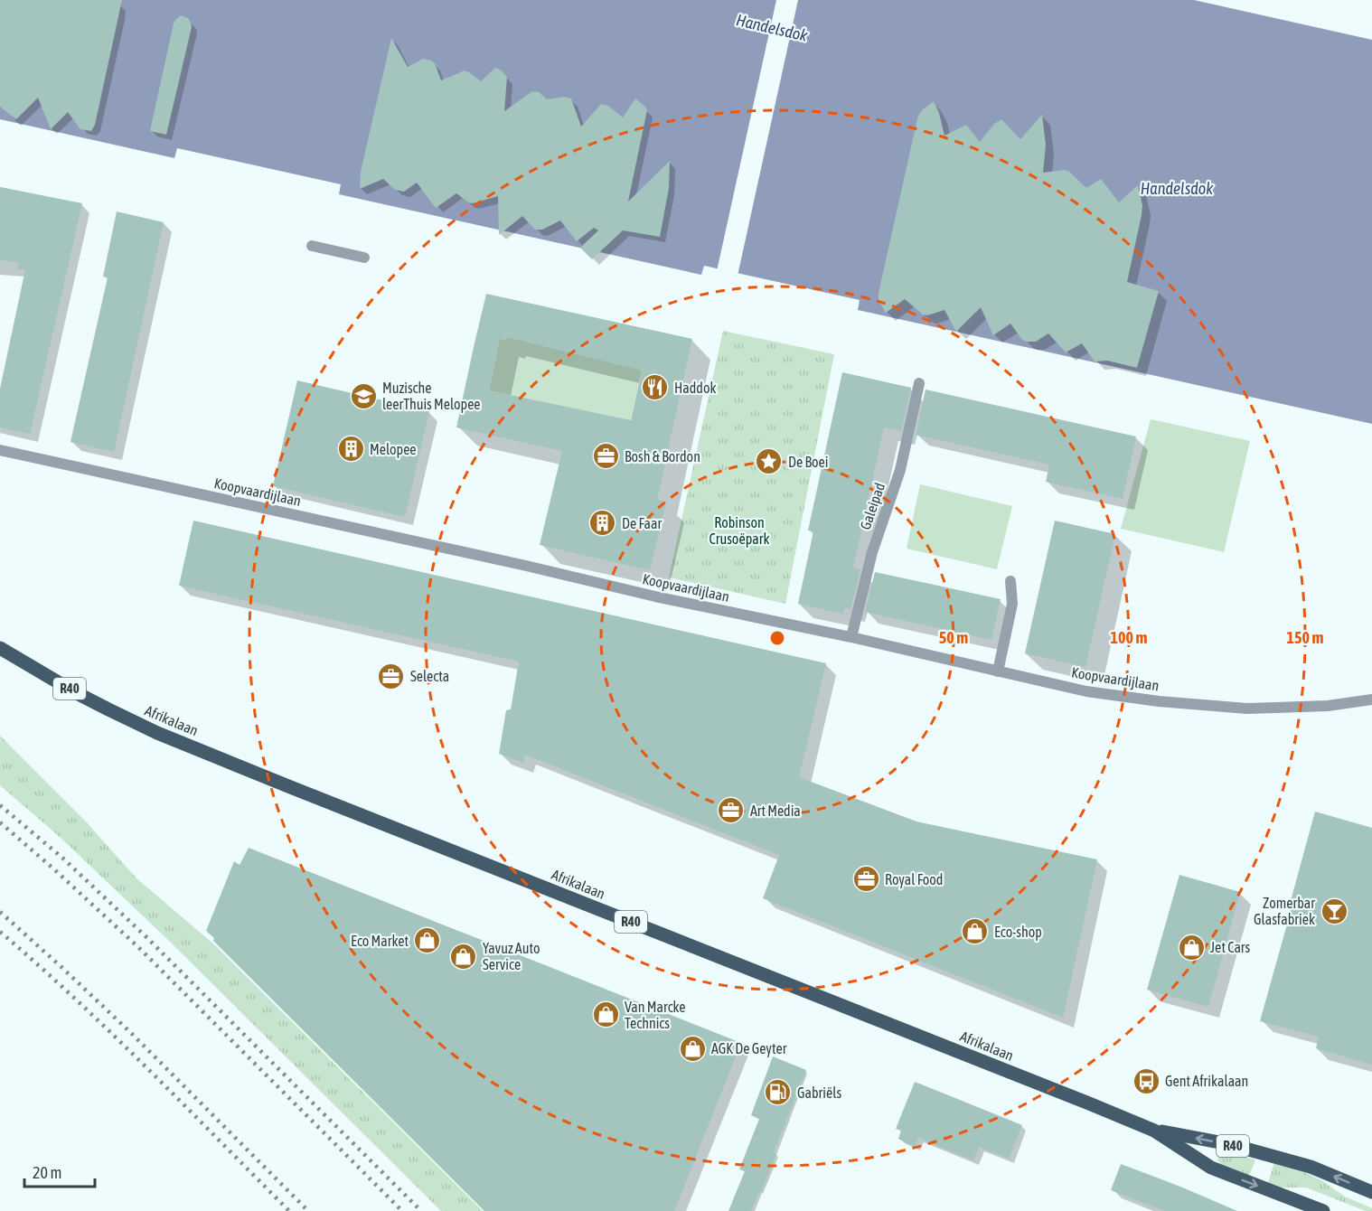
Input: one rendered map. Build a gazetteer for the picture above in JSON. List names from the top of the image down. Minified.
{"streets":{"main road":["R40","Afrikalaan"],"street":["Koopvaardijlaan","Galeipad"]},"crossings":[["Koopvaardijlaan","Galeipad"]],"water":["Handelsdok"],"parks":["Robinson Crusoëpark"],"places":{"restaurant":["Haddok"],"school or university":["Muzische leerThuis Melopee"],"building":["Melopee","De Faar"],"office":["Bosh & Bordon","Selecta","Art Media","Royal Food"],"place":["De Boei"],"bar":["Zomerbar Glasfabriek"],"shop":["Eco-shop","Eco Market","Jet Cars","Yavuz Auto Service","Van Marcke Technics","AGK De Geyter"],"bus stop":["Gent Afrikalaan"],"fuel station":["Gabriëls"]},"scale_bar":"20 m","rings":["50 m","100 m","150 m"]}
